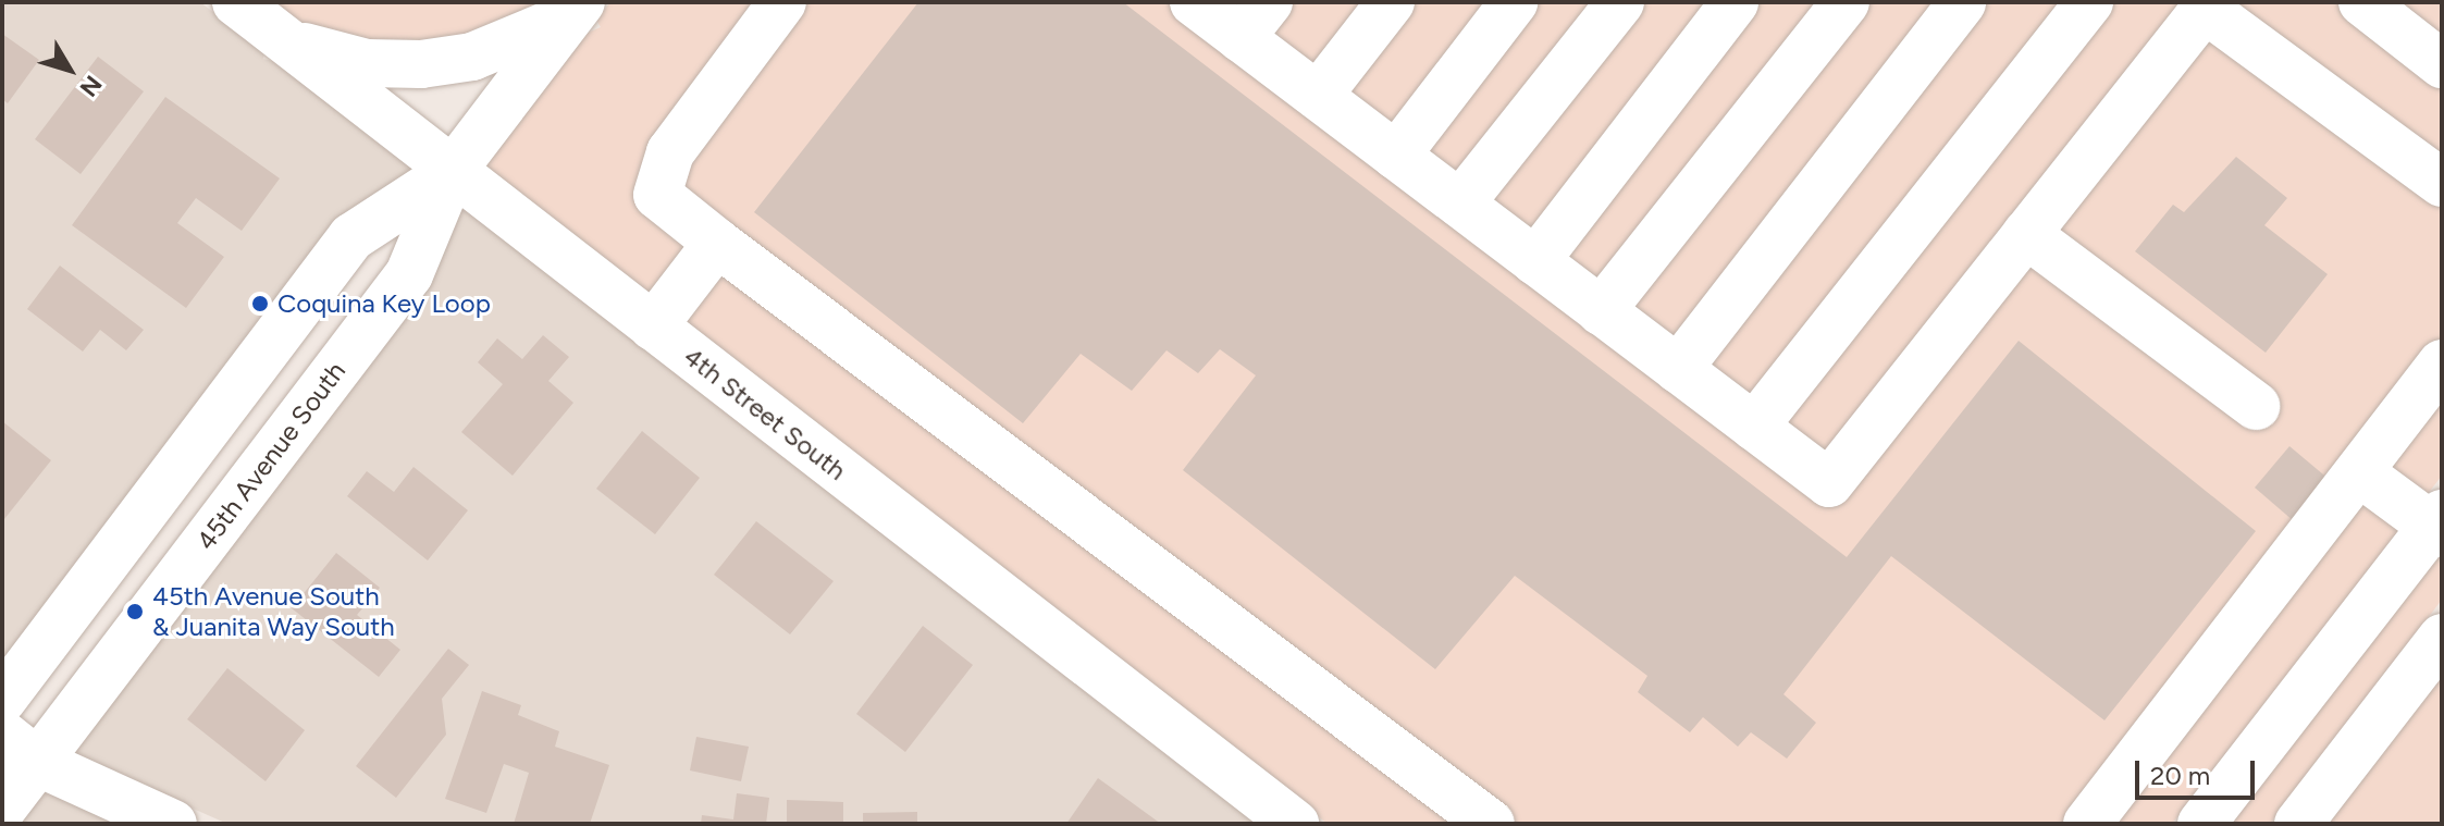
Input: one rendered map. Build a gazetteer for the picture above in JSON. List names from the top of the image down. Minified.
{"streets":{"street":["4th Street South","45th Avenue South"]},"crossings":[["4th Street South","45th Avenue South"]],"places":["Coquina Key Loop","45th Avenue South & Juanita Way South"],"scale_bar":"20 m","north":"bottom right"}
